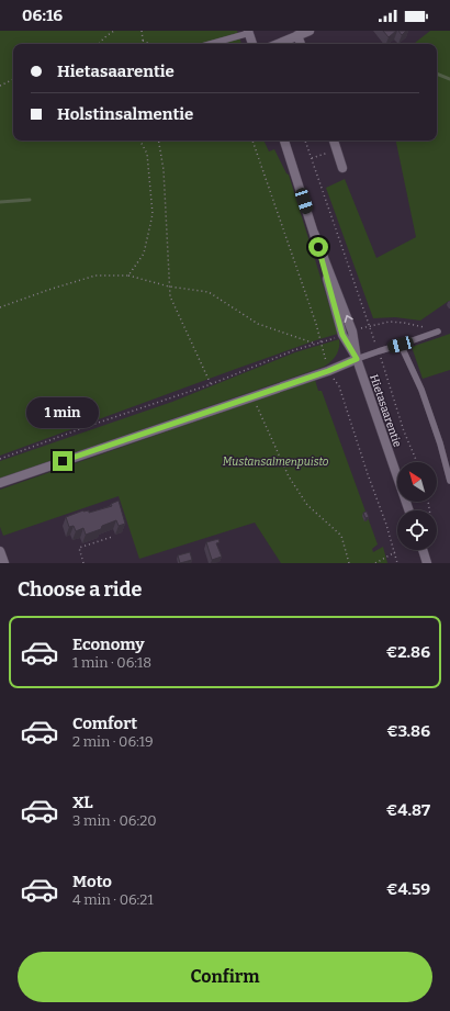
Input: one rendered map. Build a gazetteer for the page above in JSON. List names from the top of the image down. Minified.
{"streets":{"street":["Hietasaarentie"]},"parks":["Mustansalmenpuisto"],"north":"top left","page":{"status":"06:16","banner":["Hietasaarentie","Holstinsalmentie"],"bubble":"1 min","heading":"Choose a ride","list":[{"name":"Economy","note":"1 min · 06:18","value":"€2.86"},{"name":"Comfort","note":"2 min · 06:19","value":"€3.86"},{"name":"XL","note":"3 min · 06:20","value":"€4.87"},{"name":"Moto","note":"4 min · 06:21","value":"€4.59"}],"buttons":"Confirm"}}
